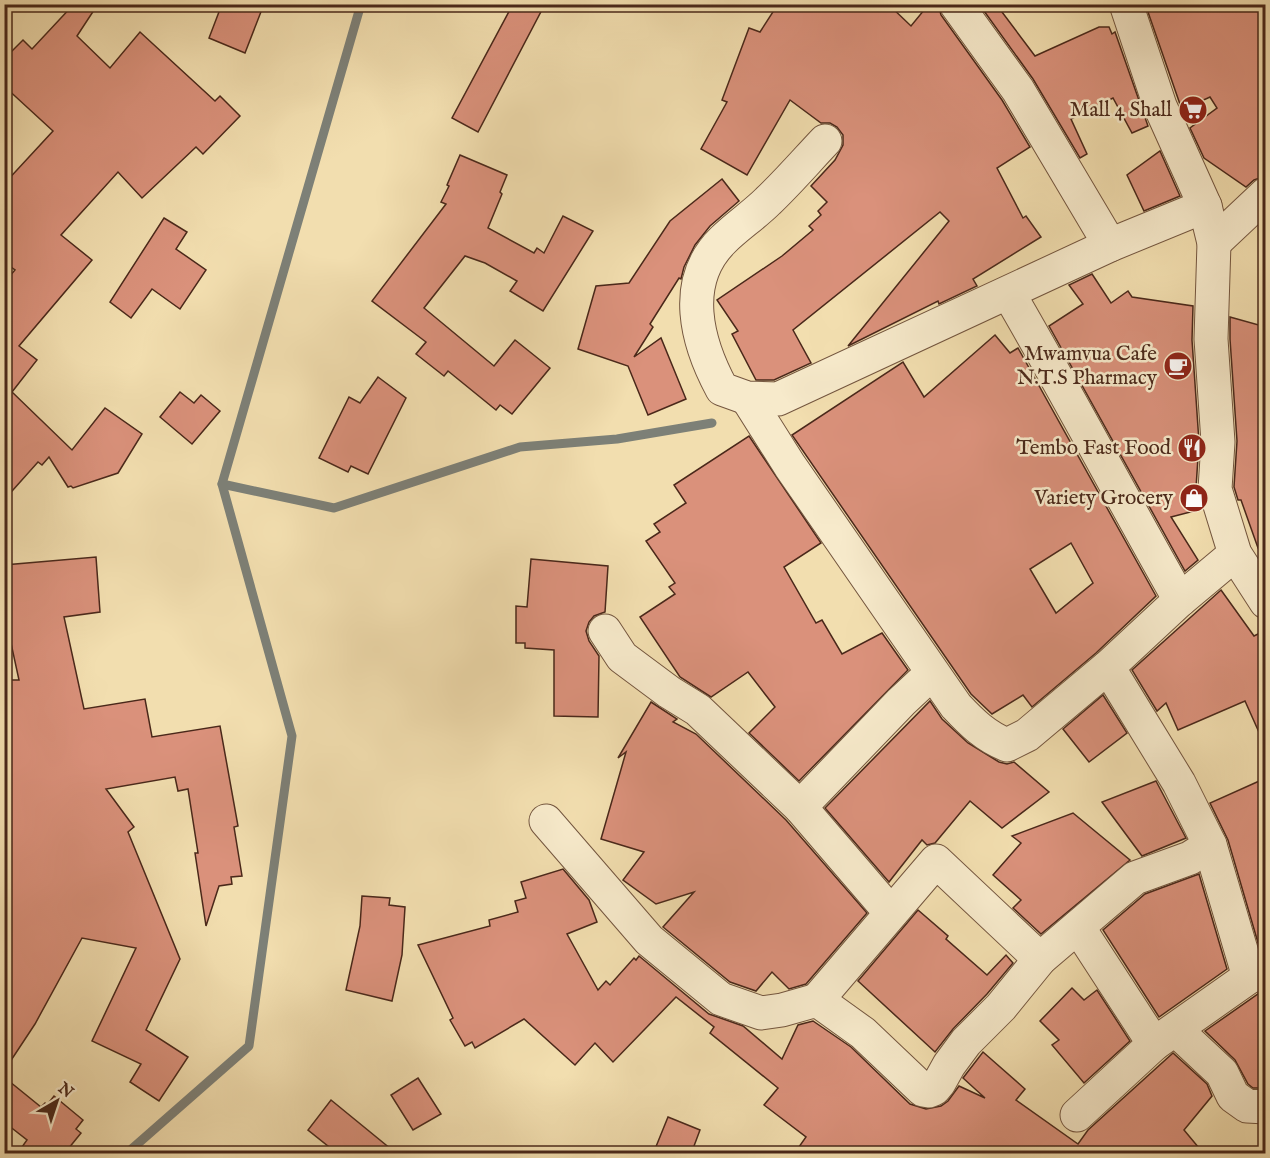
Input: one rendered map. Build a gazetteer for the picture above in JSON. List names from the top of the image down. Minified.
{"places":{"supermarket":["Mall 4 Shall"],"cafe":["Mwamvua Cafe N.T.S Pharmacy"],"restaurant":["Tembo Fast Food"],"shop":["Variety Grocery"]},"north":"top right"}
